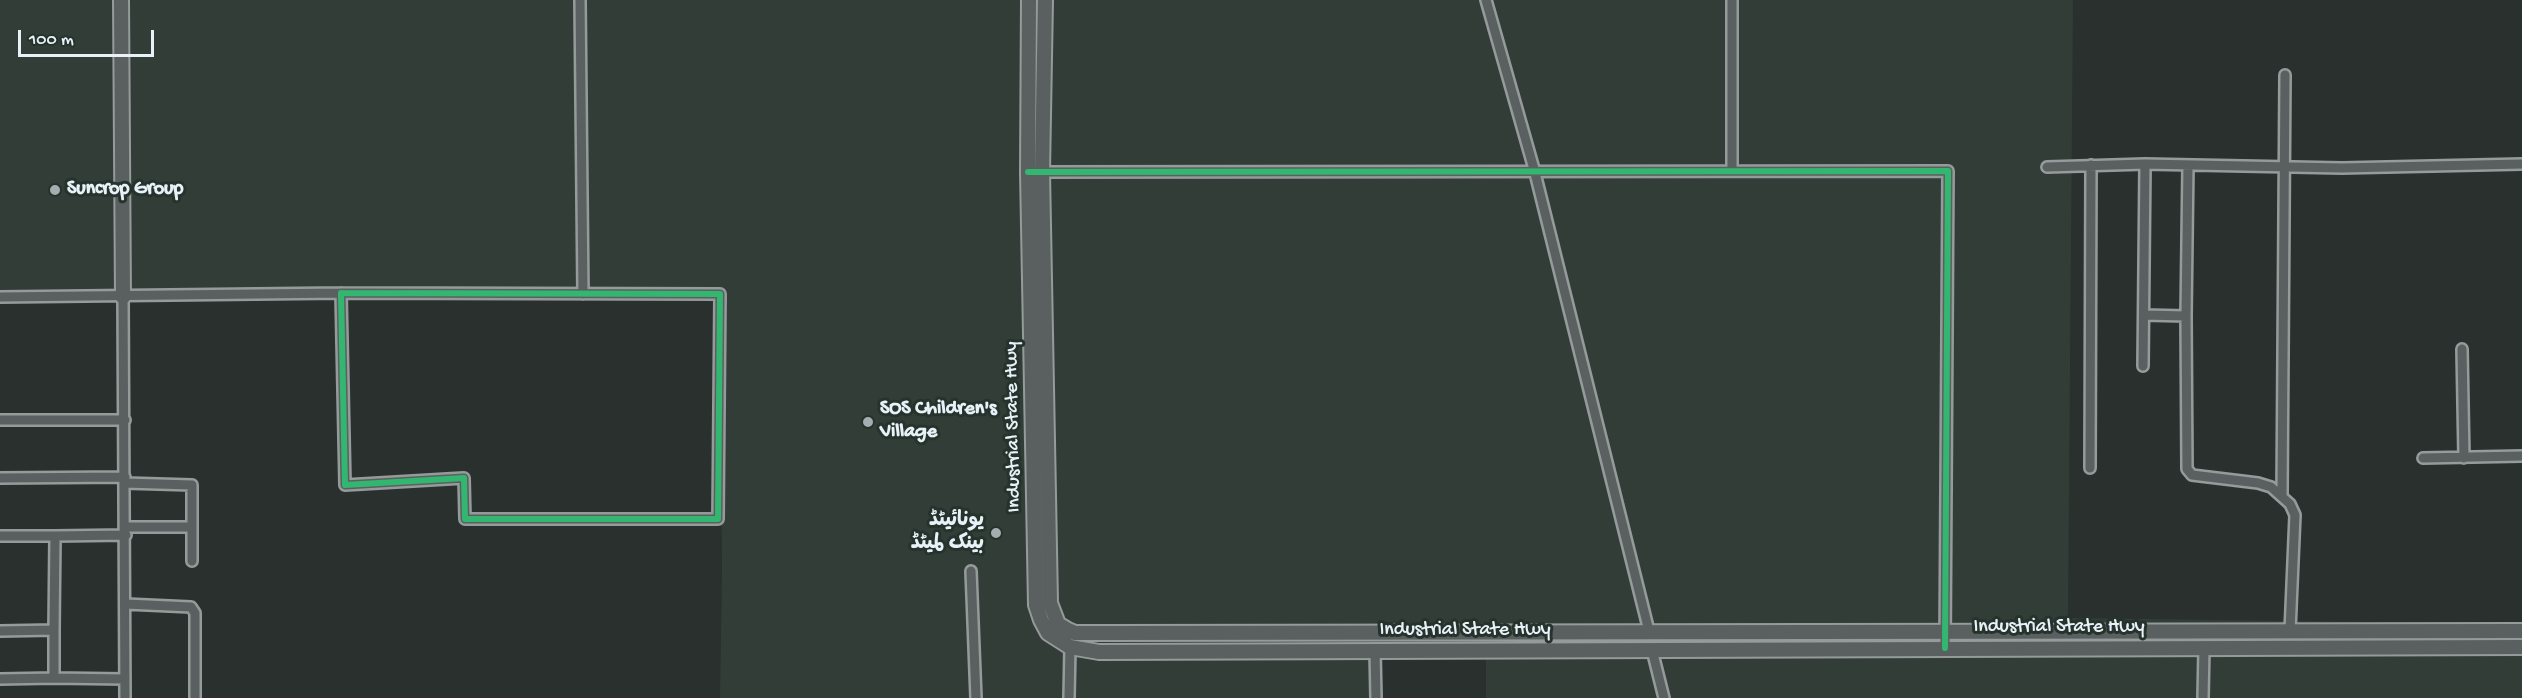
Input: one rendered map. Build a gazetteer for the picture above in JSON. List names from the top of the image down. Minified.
{"streets":{"main road":["Industrial State Hwy"]},"places":["Suncrop Group","SOS Children's Village","یونائیٹڈ بینک لمیٹڈ"],"scale_bar":"100 m"}
